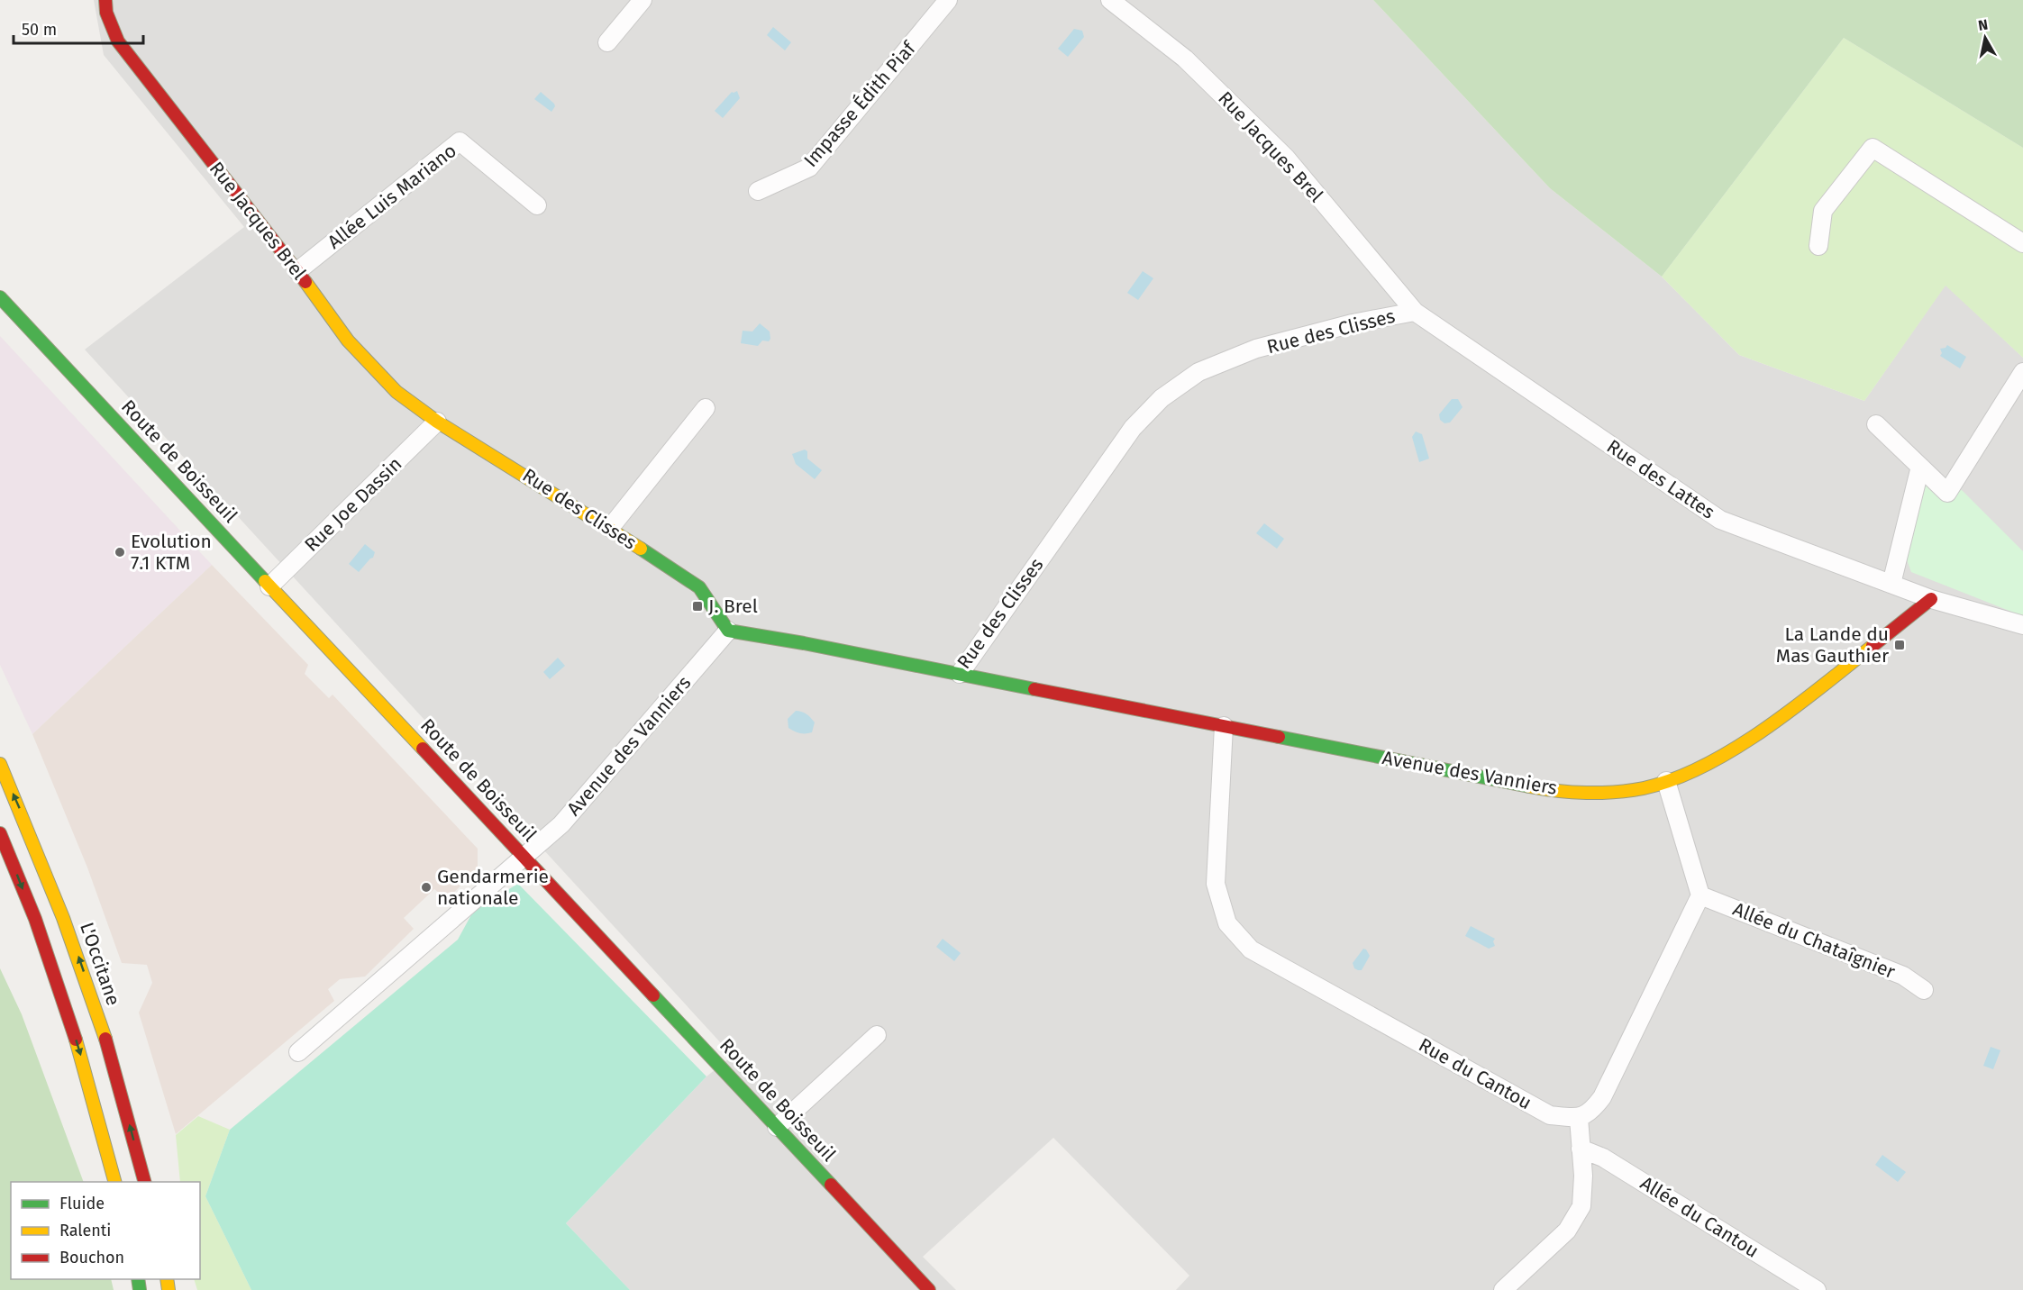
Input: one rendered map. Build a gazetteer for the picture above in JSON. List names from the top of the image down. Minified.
{"streets":{"main road":["Rue Jacques Brel","Rue des Clisses","Route de Boisseuil","Avenue des Vanniers","L'Occitane"],"street":["Impasse Édith Piaf","Allée Luis Mariano","Rue des Lattes","Rue Joe Dassin","Allée du Chataîgnier","Rue du Cantou","Allée du Cantou"]},"crossings":[["Rue Jacques Brel","Allée Luis Mariano"],["Rue Jacques Brel","Rue des Clisses"],["Rue Jacques Brel","Rue des Lattes"],["Rue Jacques Brel","Rue Joe Dassin"],["Rue des Clisses","Rue des Lattes"],["Rue des Clisses","Rue Joe Dassin"],["Rue des Clisses","Avenue des Vanniers"],["Route de Boisseuil","Rue Joe Dassin"],["Route de Boisseuil","Avenue des Vanniers"],["Rue des Lattes","Avenue des Vanniers"],["Avenue des Vanniers","Rue du Cantou"]],"places":{"other":["Evolution 7.1 KTM","Gendarmerie nationale"],"transit":["J. Brel","La Lande du Mas Gauthier"]},"legend":["Fluide","Ralenti","Bouchon"],"scale_bar":"50 m","north":"top"}
